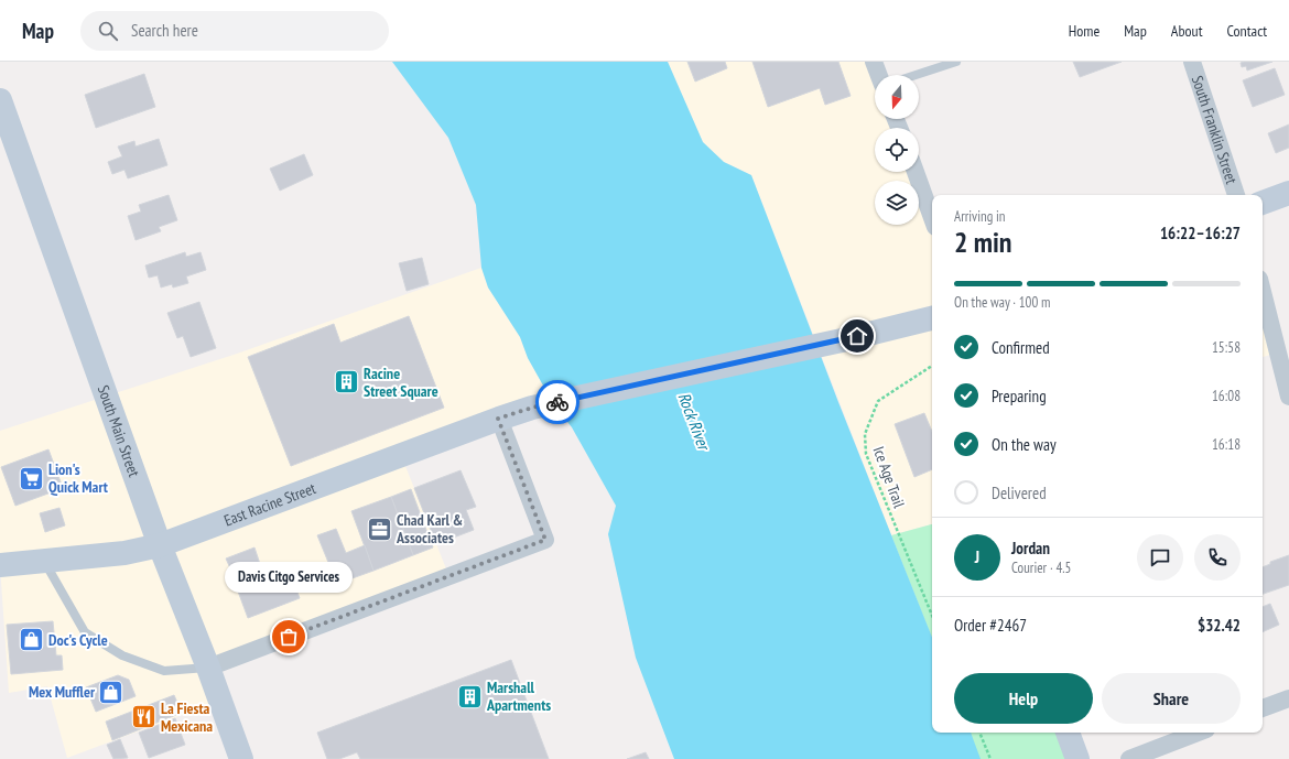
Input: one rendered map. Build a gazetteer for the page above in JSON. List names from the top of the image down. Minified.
{"streets":{"main road":["South Main Street","East Racine Street"],"street":["South Franklin Street"],"path":["Ice Age Trail"]},"crossings":[["South Main Street","East Racine Street"]],"water":["Rock River"],"places":{"building":["Racine Street Square","Marshall Apartments"],"supermarket":["Lion's Quick Mart"],"office":["Chad Karl & Associates"],"other":["Davis Citgo Services"],"shop":["Doc's Cycle","Mex Muffler"],"restaurant":["La Fiesta Mexicana"]},"north":"bottom","page":{"header":"Map","search":"Search here","nav":["Home","Map","About","Contact"],"heading":["2 min","Arriving in","16:22–16:27"],"panel":["Jordan","Courier · 4.5","Order #2467","$32.42"],"bar":"On the way · 100 m","list":[["Confirmed","15:58"],["Preparing","16:08"],["On the way","16:18"],"Delivered"],"round":"J","bubble":"Davis Citgo Services","buttons":["Help","Share"]}}
